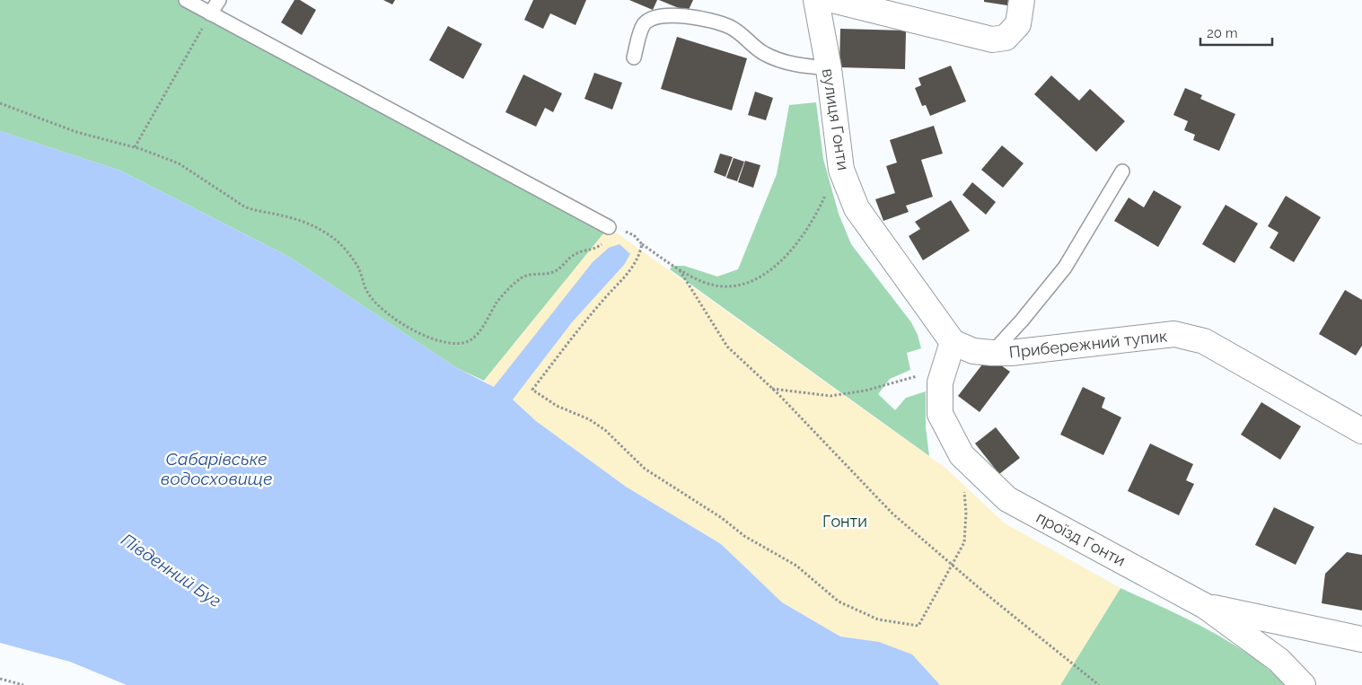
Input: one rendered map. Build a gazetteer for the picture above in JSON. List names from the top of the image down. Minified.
{"streets":{"street":["вулиця Гонти","Прибережний тупик","проїзд Гонти"]},"crossings":[["вулиця Гонти","Прибережний тупик"],["вулиця Гонти","проїзд Гонти"],["Прибережний тупик","проїзд Гонти"]],"water":["Сабарівське водосховище","Південний Буг"],"parks":["Гонти"],"scale_bar":"20 m"}
